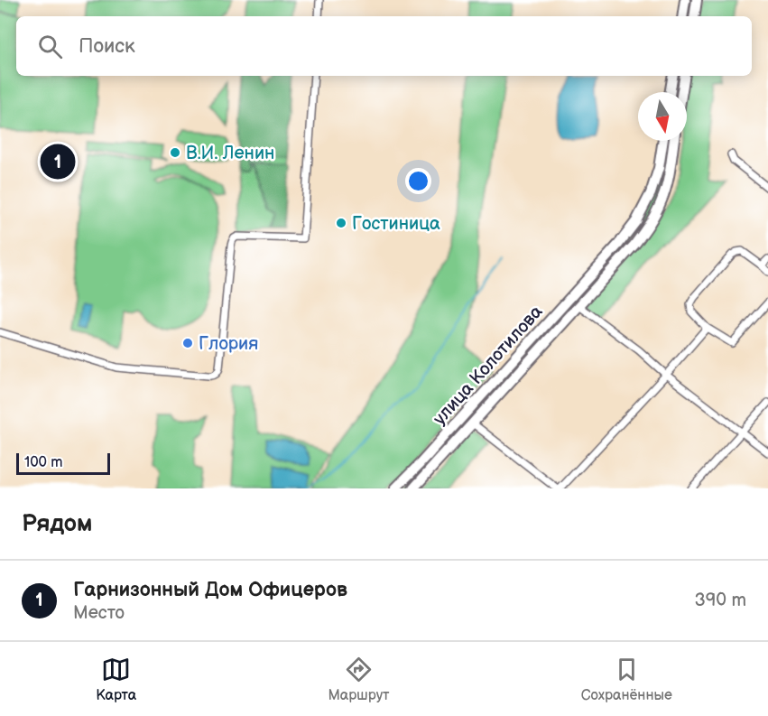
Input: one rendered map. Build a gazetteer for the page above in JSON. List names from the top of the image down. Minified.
{"streets":{"main road":["улица Колотилова"]},"places":["В.И. Ленин","Гостиница","Глория"],"scale_bar":"100 m","north":"bottom","page":{"search":"Поиск","pins":"1","scale":"100 m","heading":"Рядом","list":[{"mark":"1","name":"Гарнизонный Дом Офицеров","note":"Место","value":"390 m"}],"nav":["Карта","Маршрут","Сохранённые"]}}
